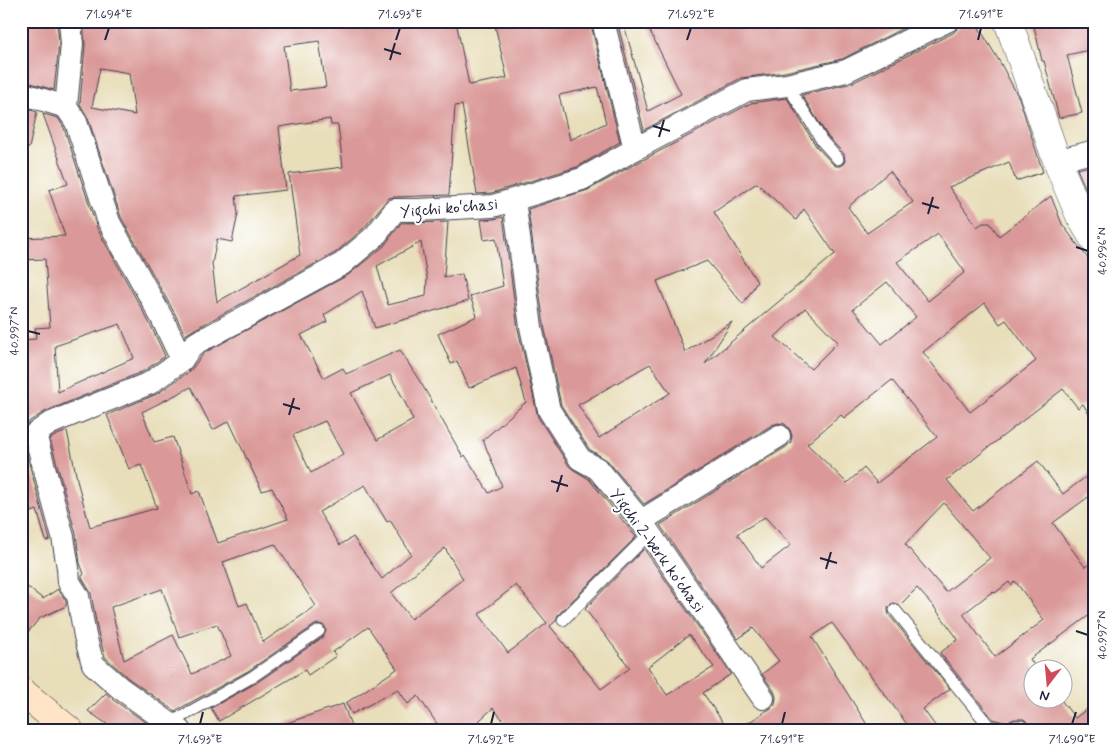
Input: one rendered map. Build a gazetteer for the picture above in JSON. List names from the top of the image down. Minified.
{"streets":{"street":["Yigchi koʻchasi","Yigchi 2-berk koʻchasi"]},"crossings":[["Yigchi koʻchasi","Yigchi 2-berk koʻchasi"]],"north":"bottom","coordinates":["71.694°E","71.693°E","71.692°E","71.691°E","40.996°N","40.997°N","71.690°E"]}
